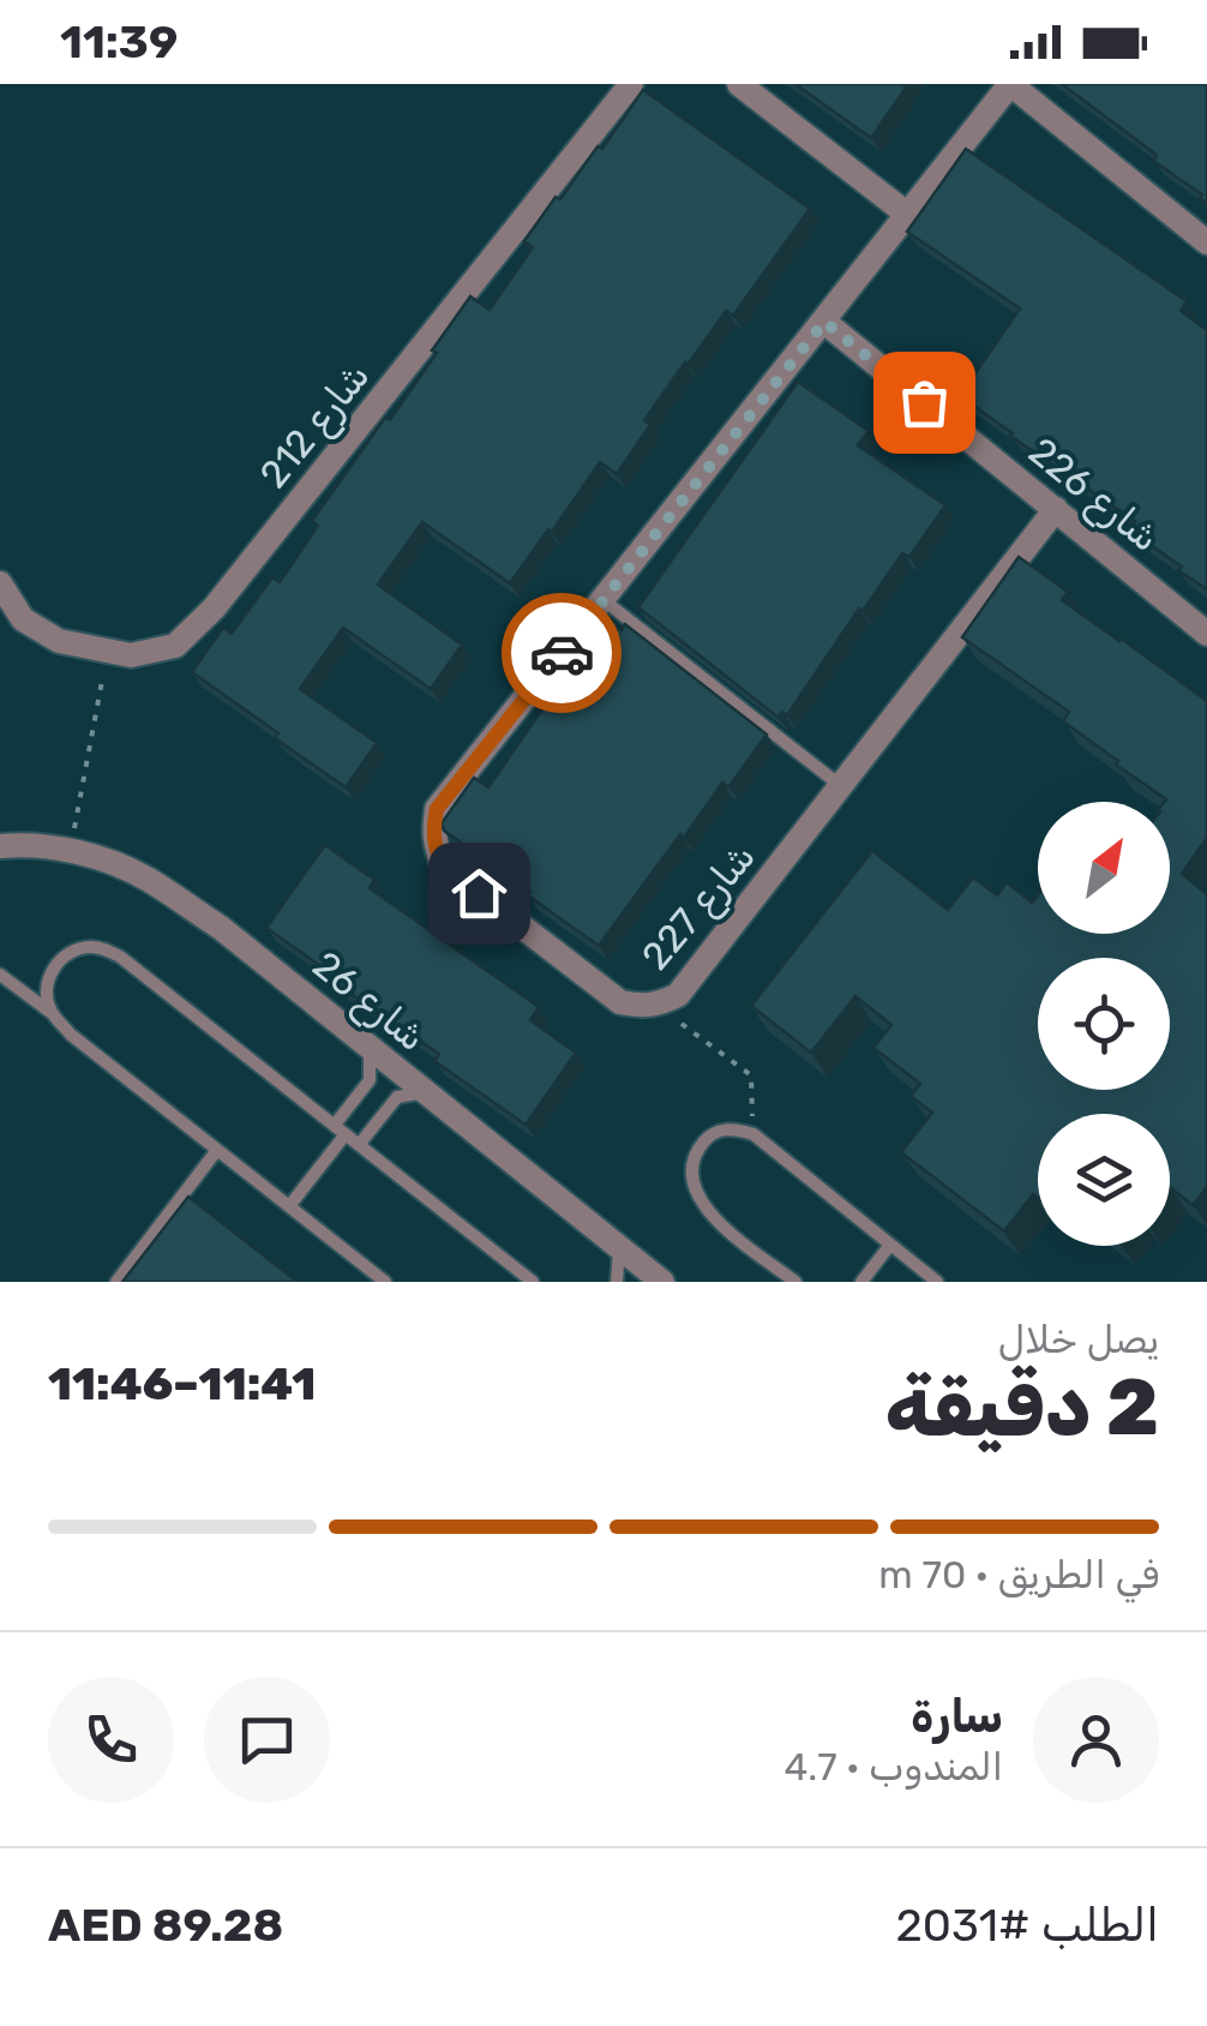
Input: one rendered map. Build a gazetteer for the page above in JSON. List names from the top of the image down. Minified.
{"streets":{"street":["شارع 212","شارع 226","شارع 227","شارع 26"]},"crossings":[["شارع 226","شارع 227"]],"north":"top right","page":{"status":"11:39","heading":["2 دقيقة","يصل خلال","11:41–11:46"],"panel":["سارة","المندوب · 4.7","الطلب #2031","AED 89.28"],"bar":"في الطريق · 70 m"}}
